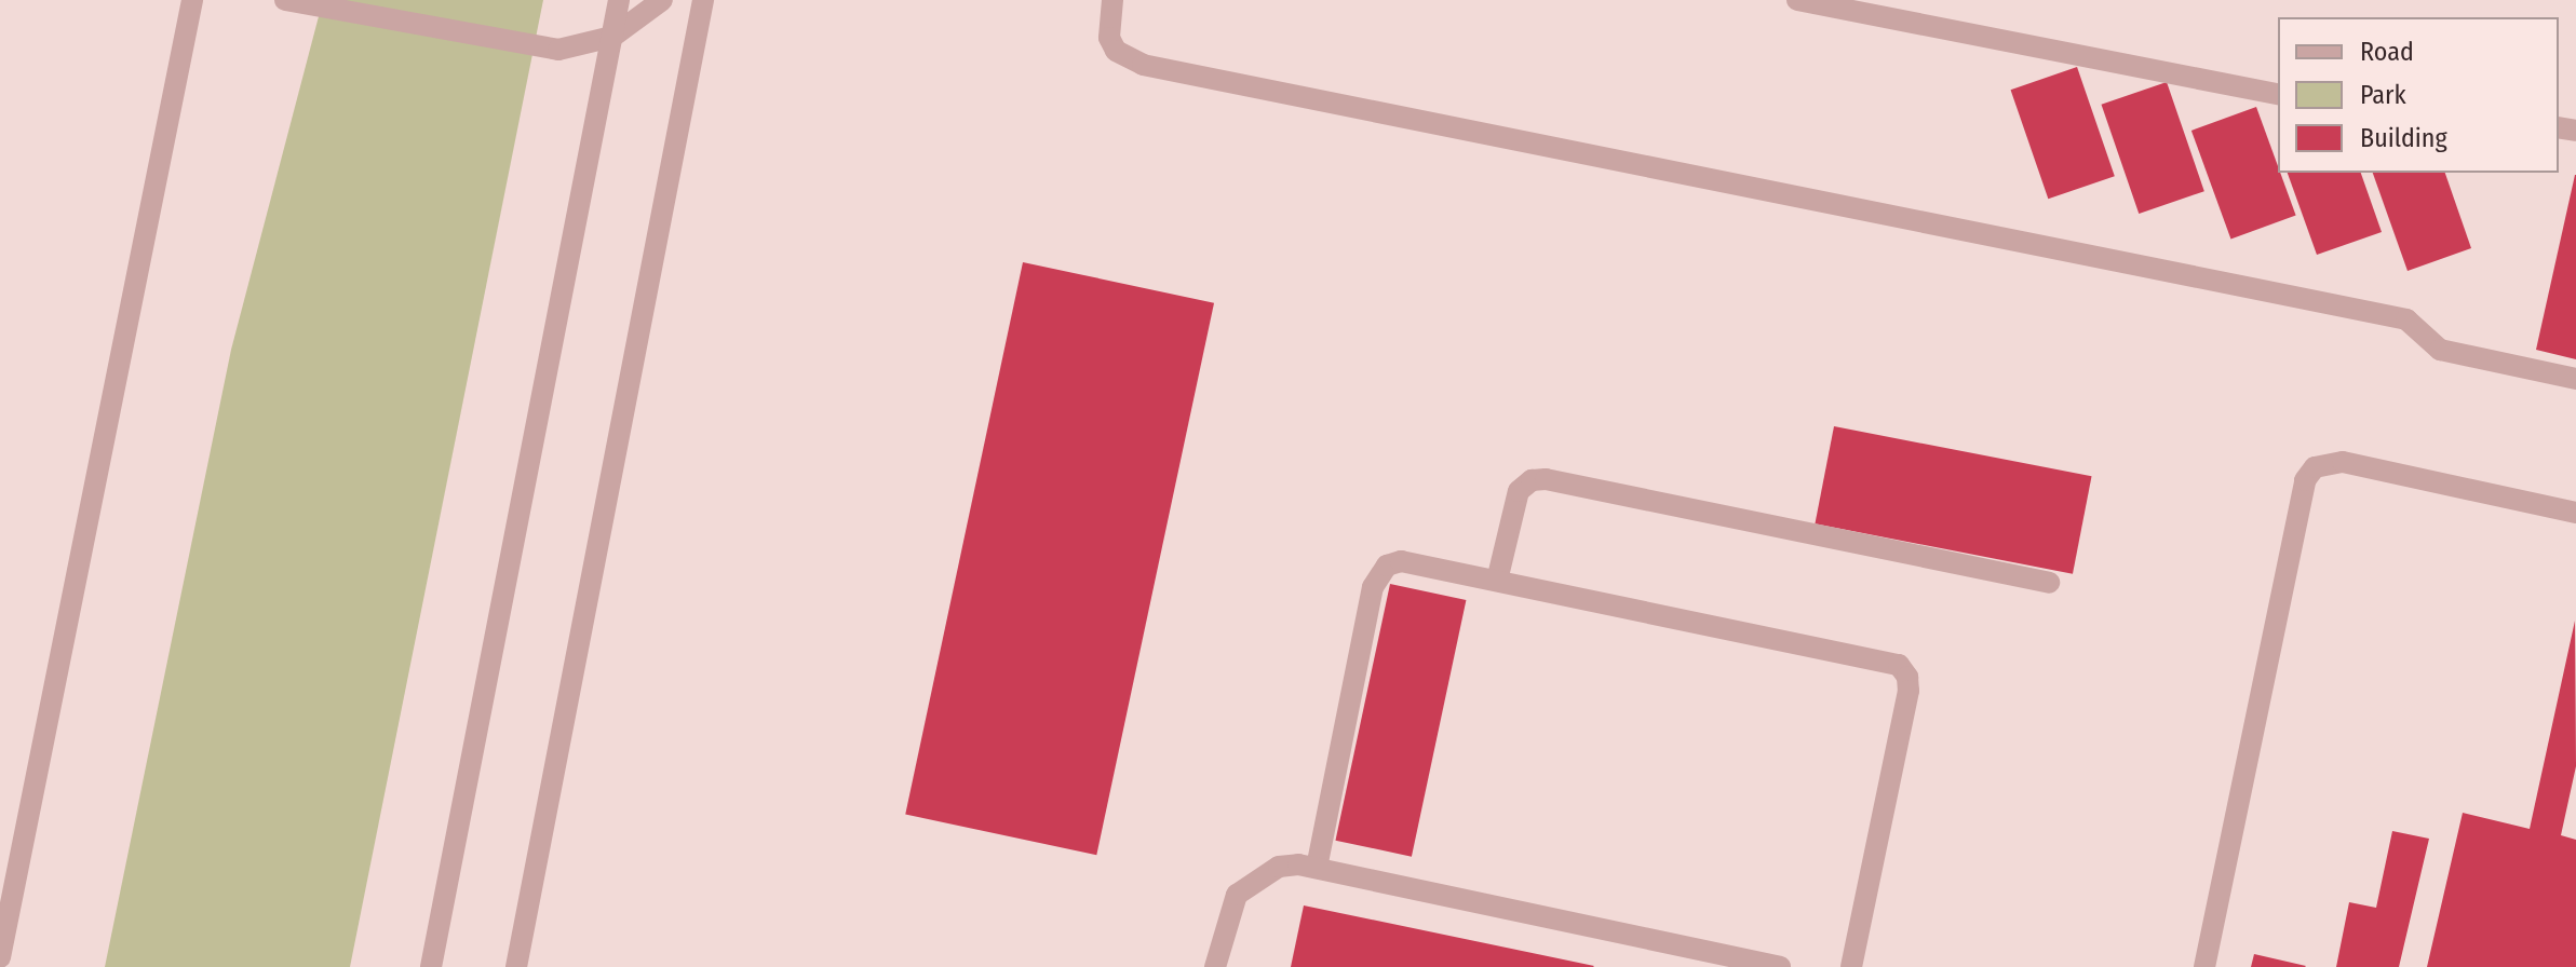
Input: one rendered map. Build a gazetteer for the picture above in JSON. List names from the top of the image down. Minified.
{"legend":["Road","Park","Building"]}
